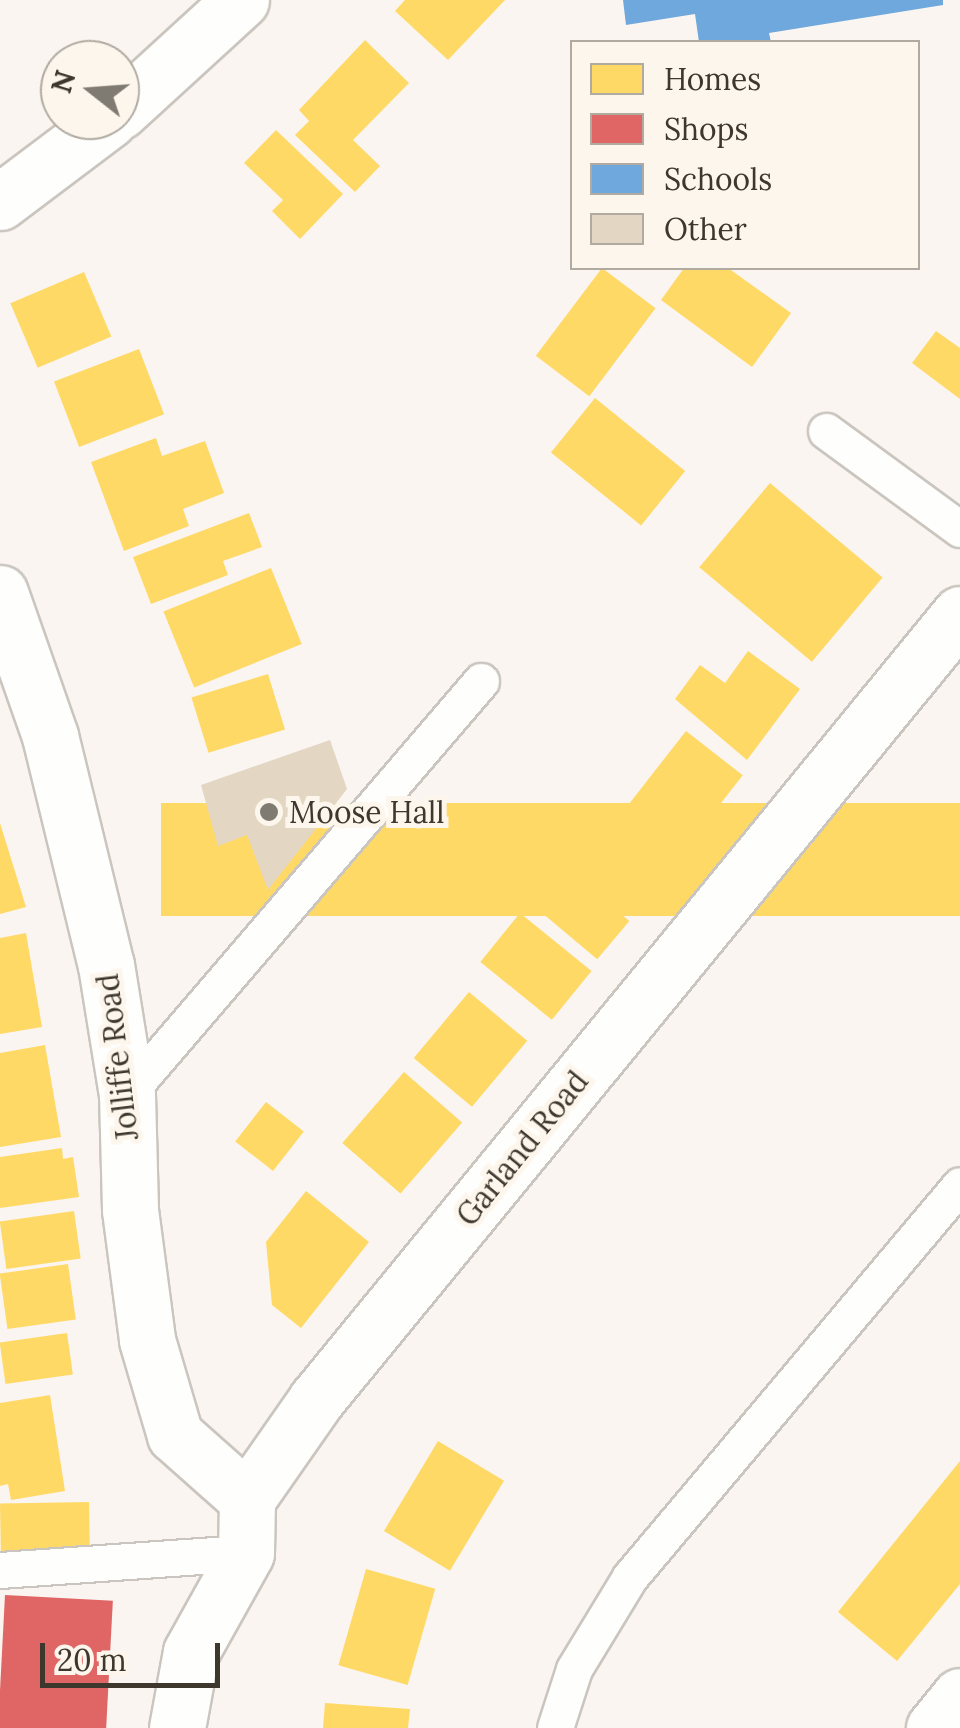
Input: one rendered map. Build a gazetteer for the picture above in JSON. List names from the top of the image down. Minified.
{"streets":{"street":["Jolliffe Road","Garland Road"]},"crossings":[["Jolliffe Road","Garland Road"]],"places":["Moose Hall"],"legend":["Homes","Shops","Schools","Other"],"scale_bar":"20 m","north":"left"}
